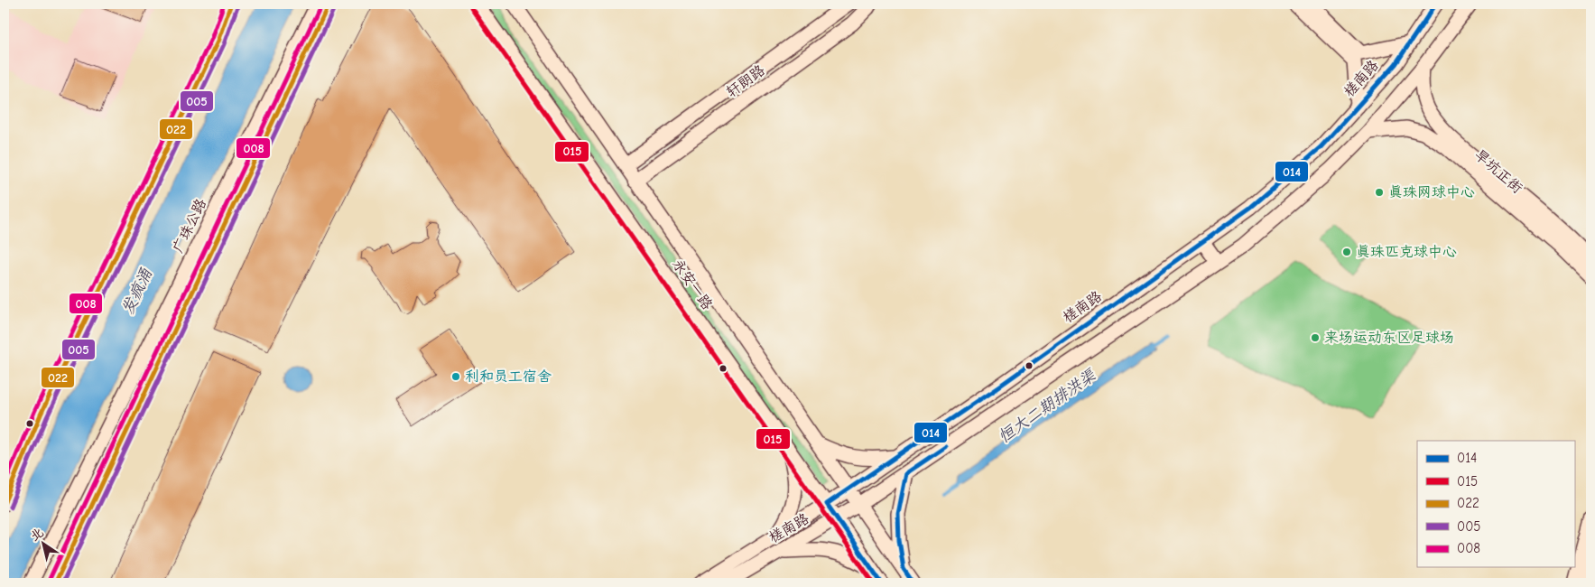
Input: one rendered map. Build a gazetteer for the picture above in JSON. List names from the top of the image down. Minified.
{"streets":{"main road":["槎南路","轩朗路","旱坑正街","广珠公路","永安一路"]},"crossings":[["槎南路","旱坑正街"],["槎南路","永安一路"],["轩朗路","永安一路"]],"water":["发疯涌","恒大二期排洪渠"],"places":["真珠网球中心","真珠匹克球中心","来场运动东区足球场","利和员工宿舍"],"lines":["transit line 014","transit line 022","transit line 008","transit line 005","transit line 015"],"legend":["014","015","022","005","008"],"north":"top left"}
